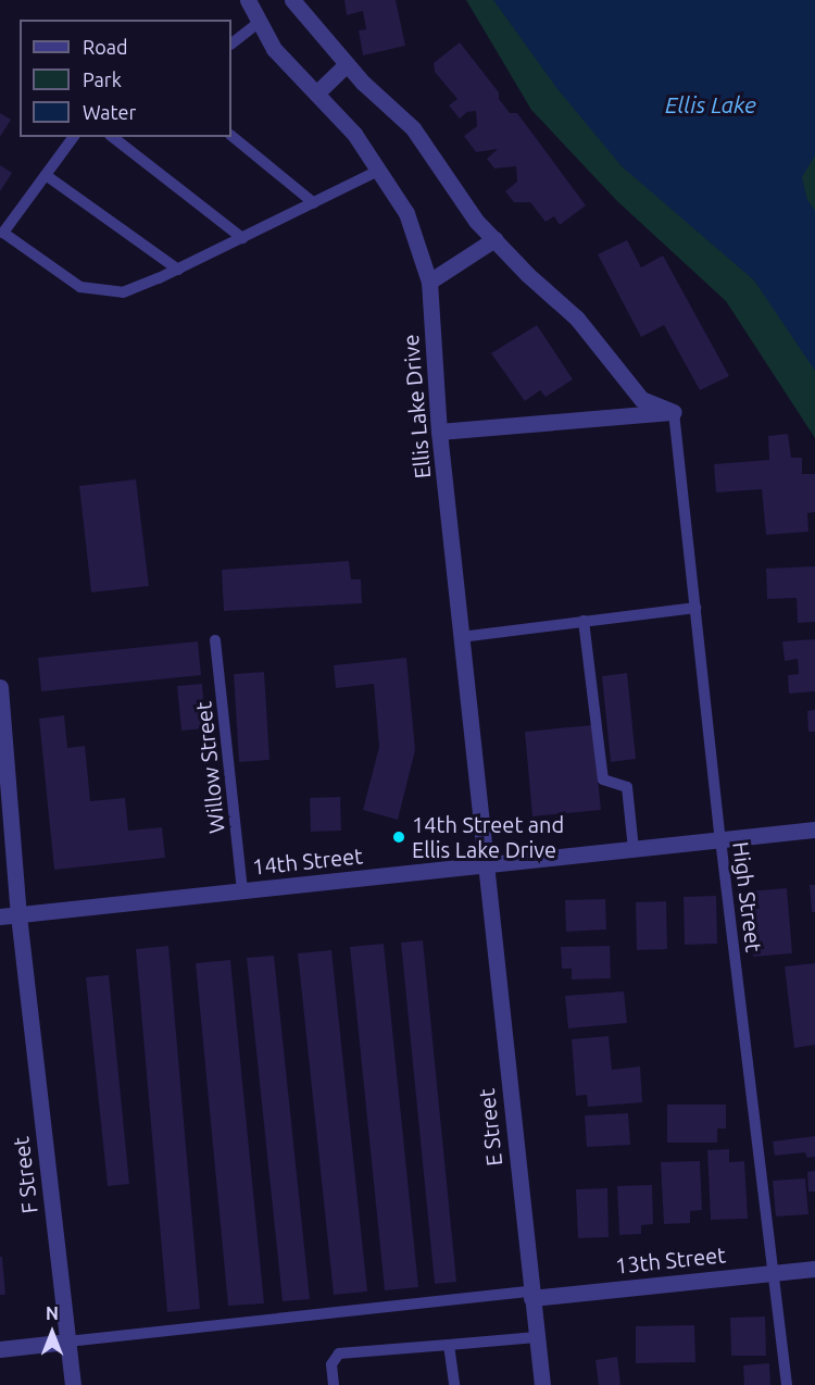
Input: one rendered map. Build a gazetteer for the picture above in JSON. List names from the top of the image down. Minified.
{"streets":{"street":["Ellis Lake Drive","14th Street","E Street","F Street","13th Street"],"lane":["Willow Street","High Street"]},"crossings":[["Ellis Lake Drive","14th Street"],["Ellis Lake Drive","E Street"],["Willow Street","14th Street"],["14th Street","High Street"],["14th Street","E Street"],["14th Street","F Street"],["High Street","13th Street"],["E Street","13th Street"]],"water":["Ellis Lake"],"places":["14th Street and Ellis Lake Drive"],"legend":["Road","Park","Water"],"north":"top"}
